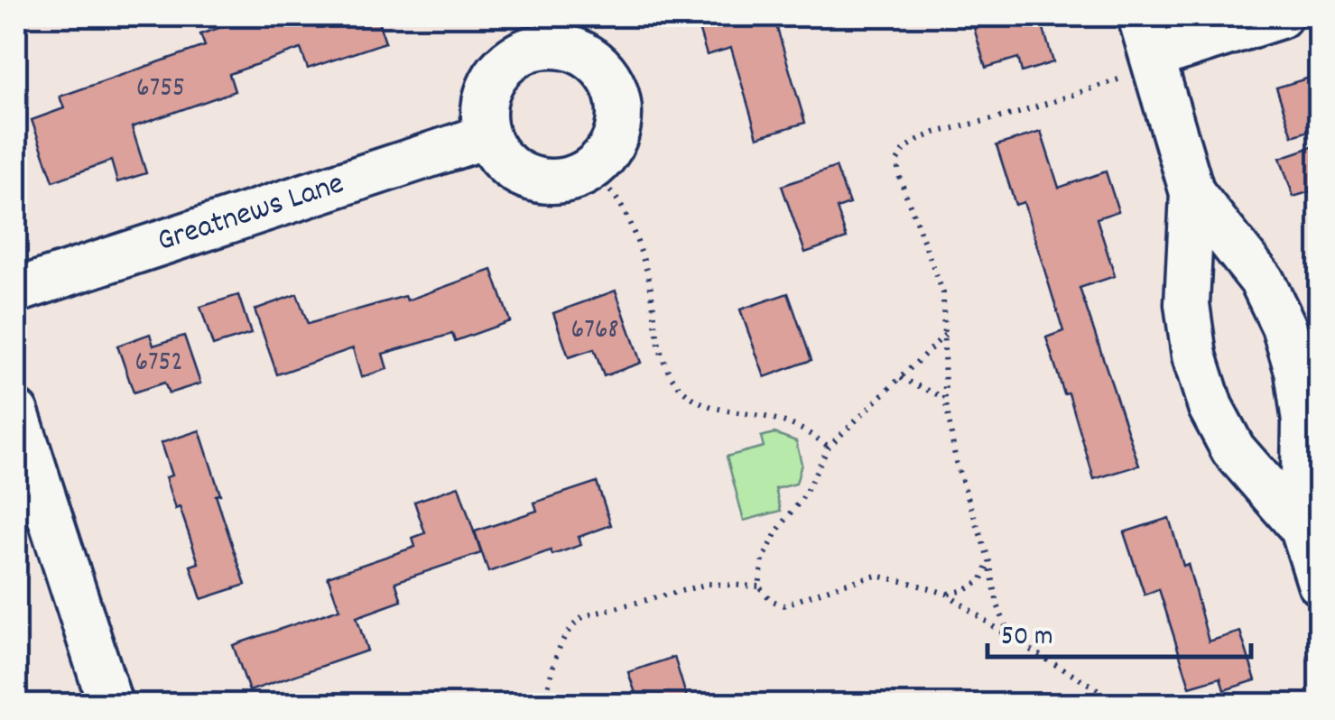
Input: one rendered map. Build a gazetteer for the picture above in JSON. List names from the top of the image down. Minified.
{"streets":{"street":["Greatnews Lane"]},"house_numbers":["6755","6768","6752"],"scale_bar":"50 m"}
